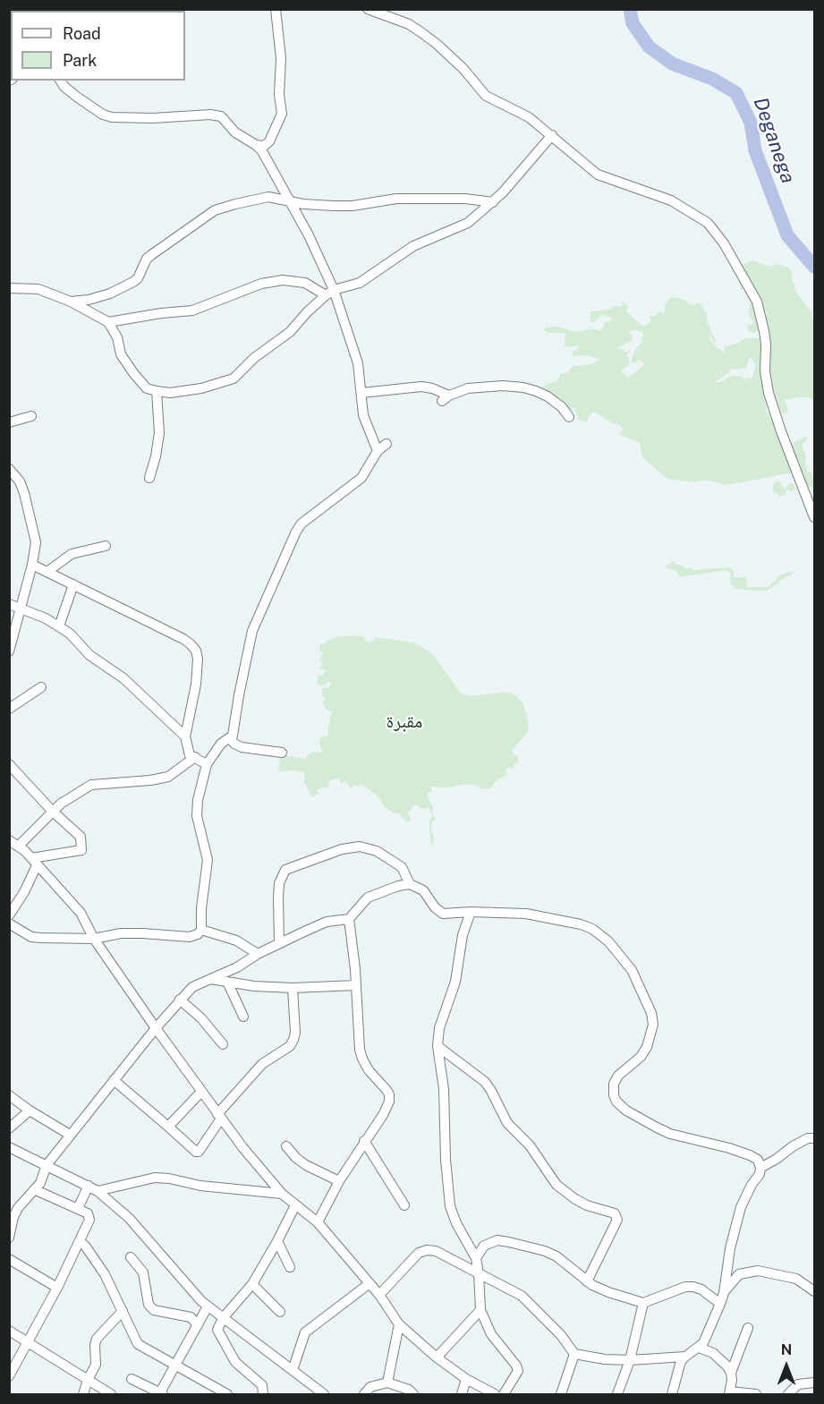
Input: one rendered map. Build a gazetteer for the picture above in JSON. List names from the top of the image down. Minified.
{"water":["Deganega"],"parks":["مقبرة"],"legend":["Road","Park"],"north":"top"}
